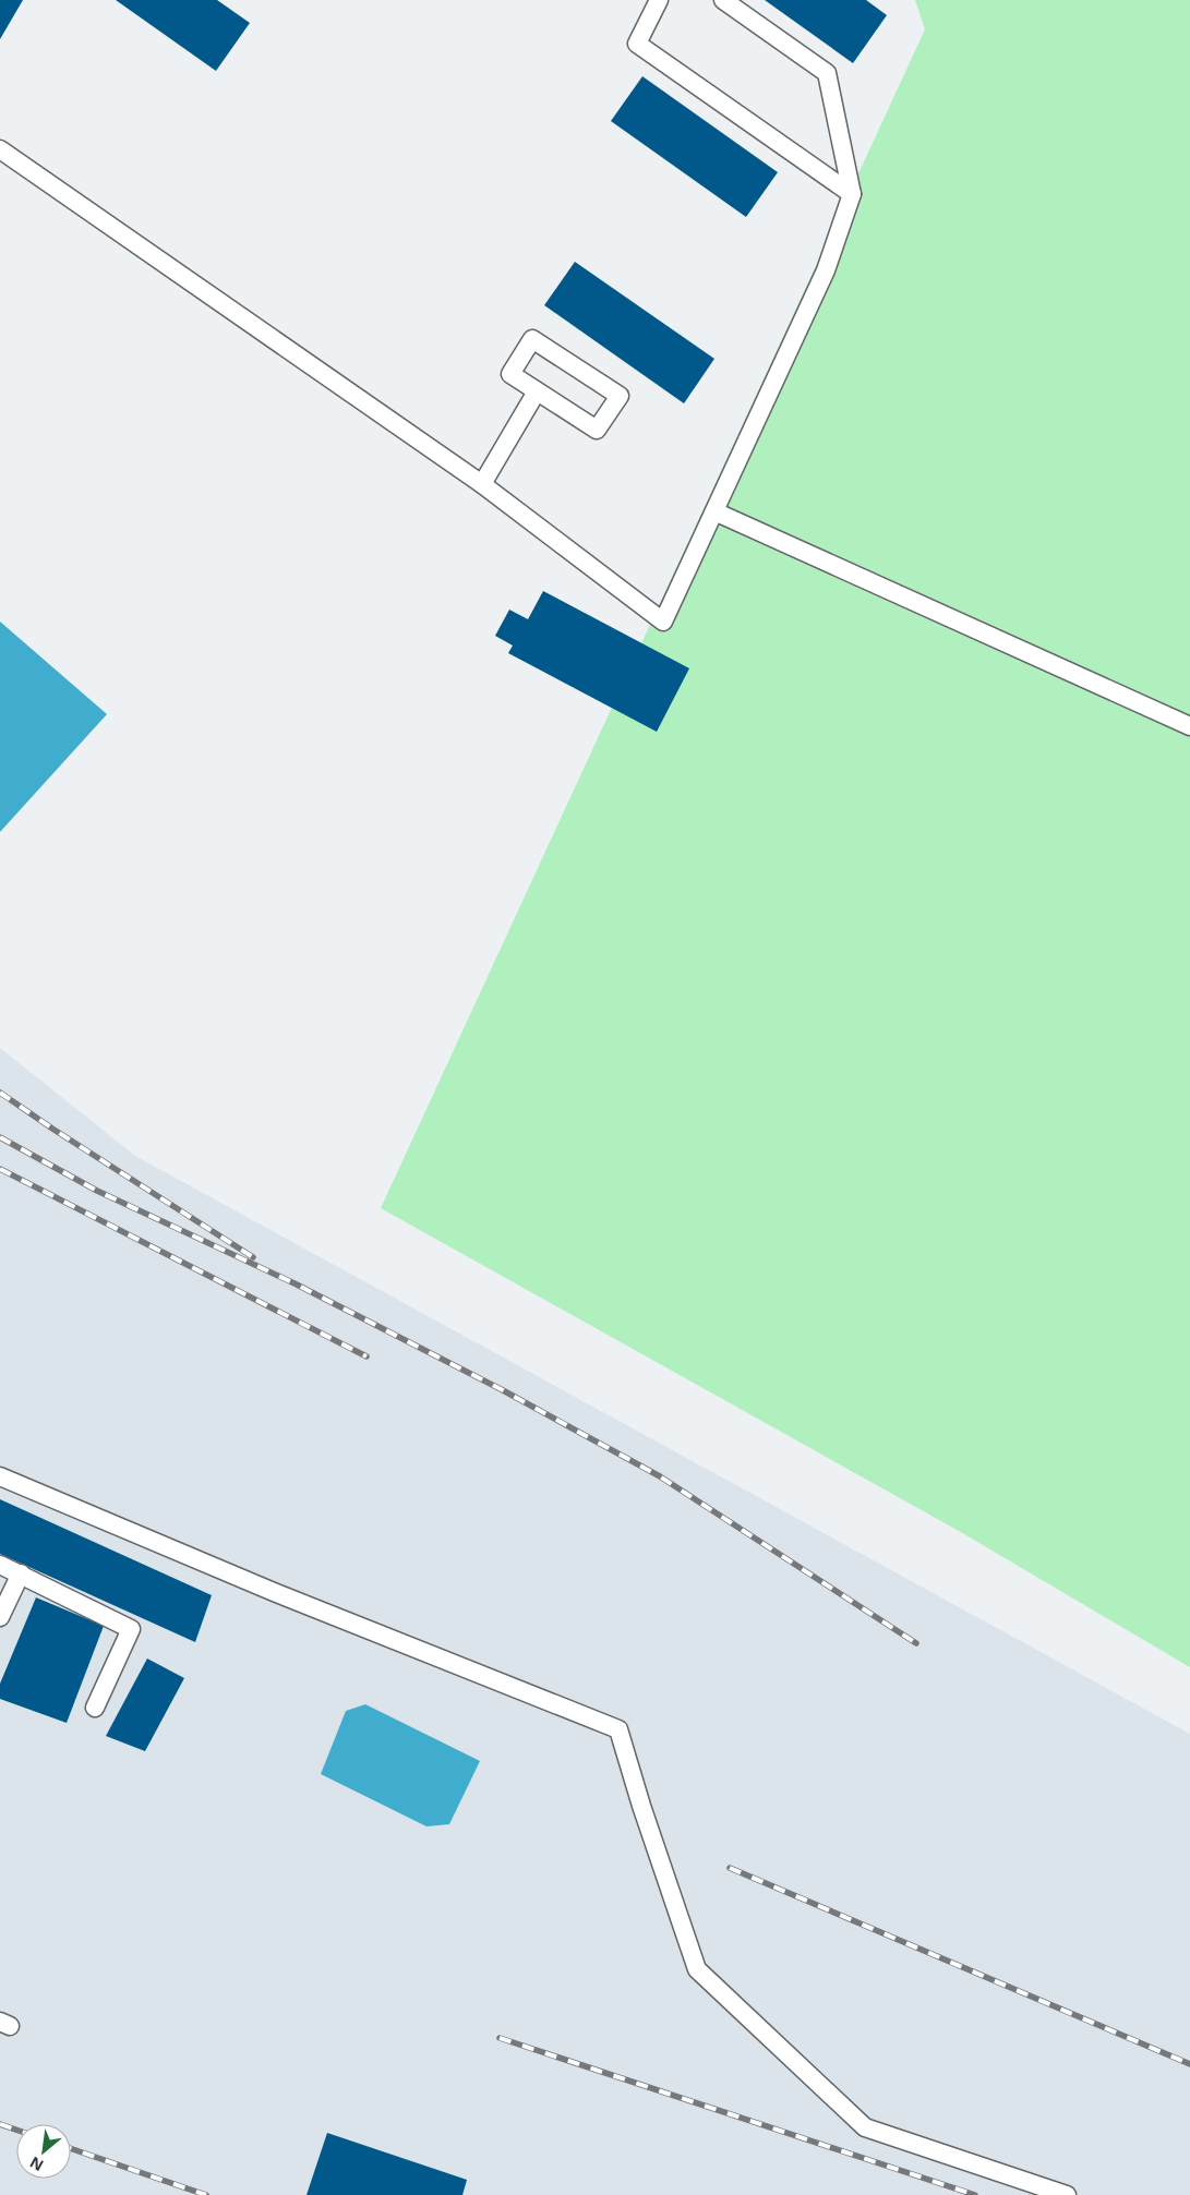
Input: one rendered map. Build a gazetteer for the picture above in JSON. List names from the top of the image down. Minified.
{"north":"bottom left"}
